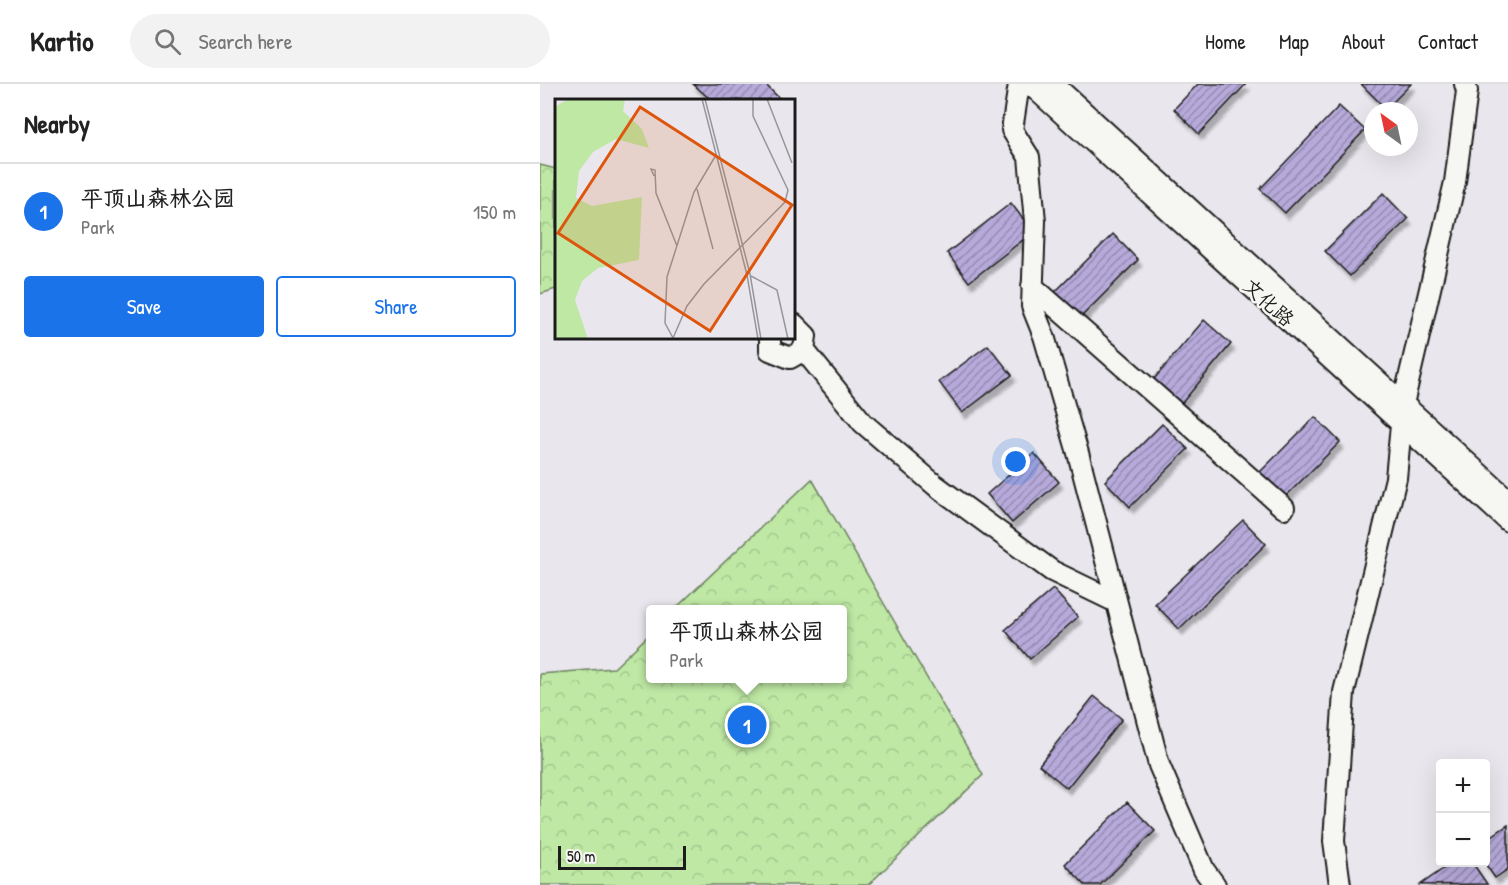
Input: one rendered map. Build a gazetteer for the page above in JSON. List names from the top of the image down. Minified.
{"streets":{"street":["文化路"]},"scale_bar":"50 m","north":"top left","page":{"header":"Kartio","search":"Search here","nav":["Home","Map","About","Contact"],"heading":"Nearby","list":[{"mark":"1","name":"平顶山森林公园","note":"Park","value":"150 m"}],"buttons":["Save","Share"],"popup":["平顶山森林公园","Park"],"pins":"1","map_buttons":["+","−"],"scale":"50 m"}}
